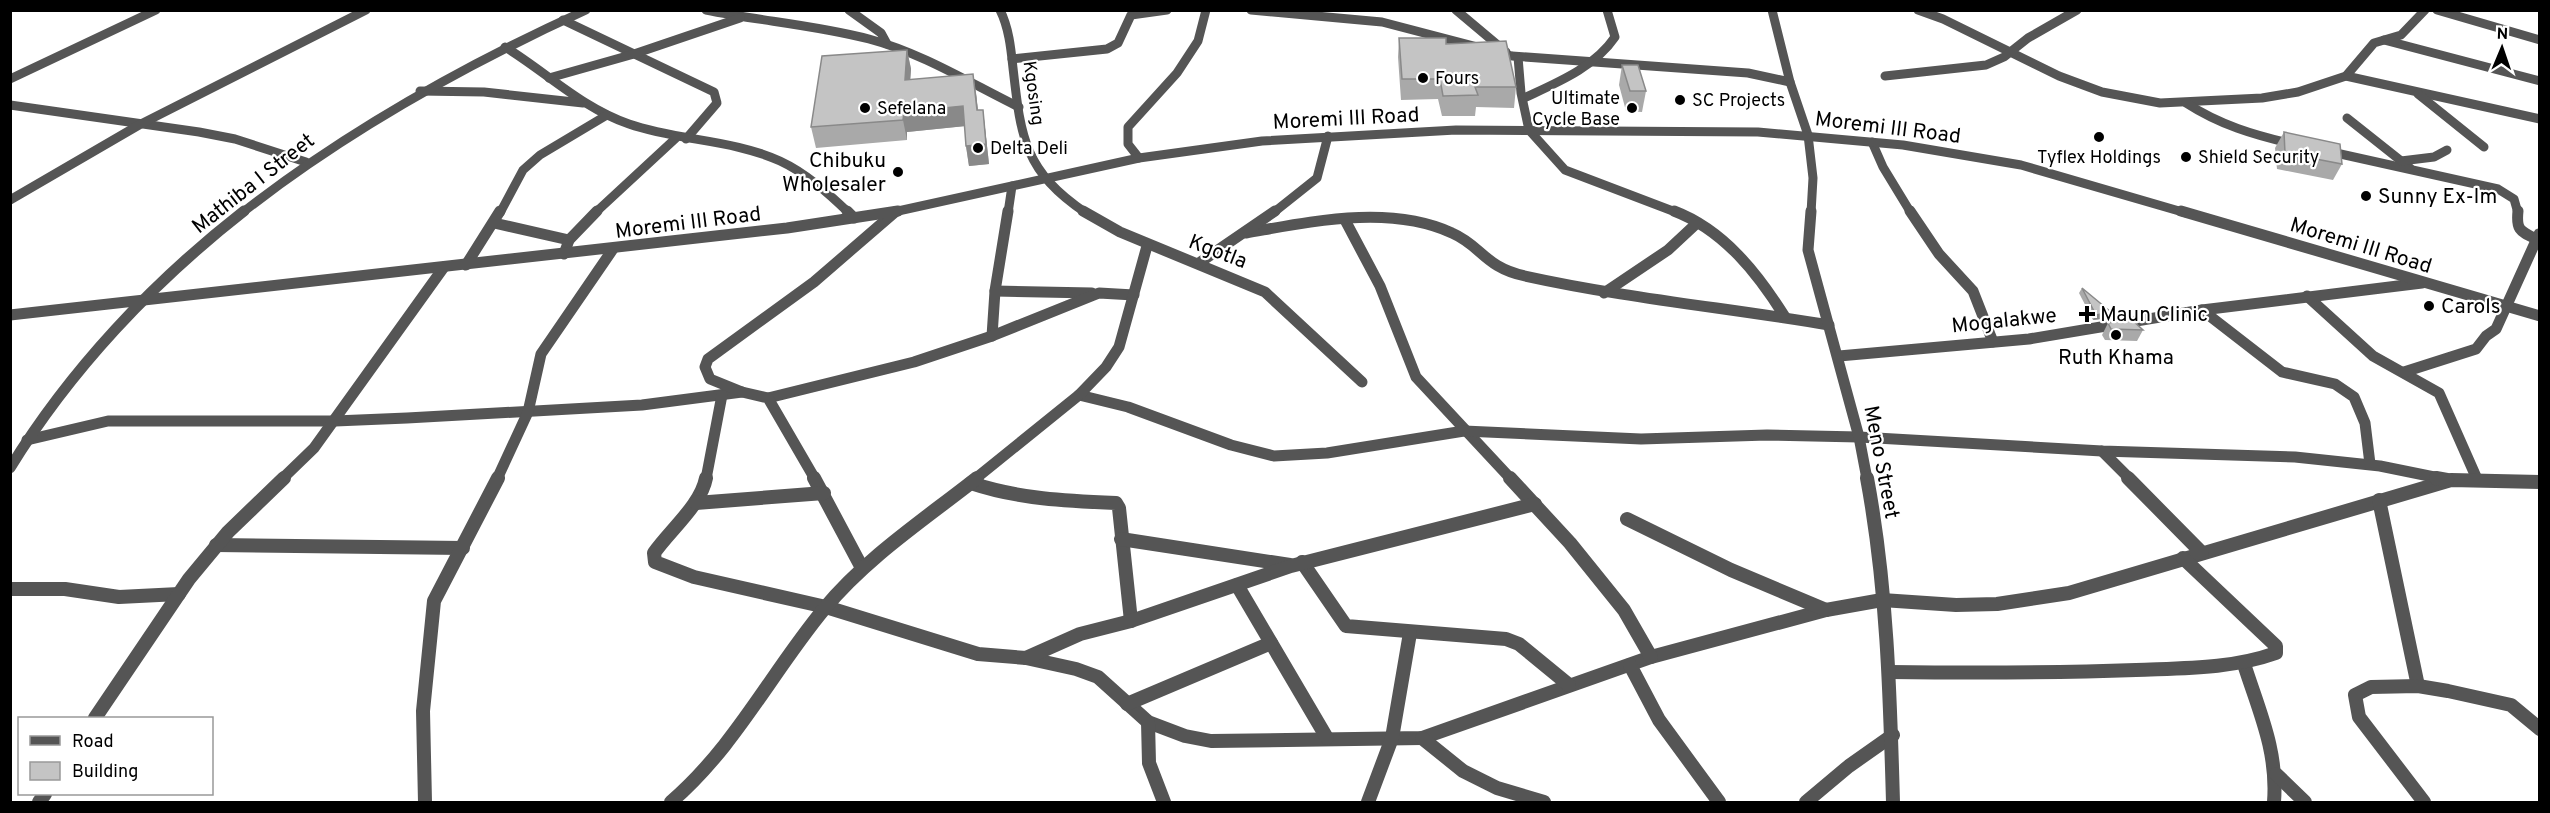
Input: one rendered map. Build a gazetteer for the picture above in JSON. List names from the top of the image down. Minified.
{"streets":{"street":["Kgosing","Moremi III Road","Mathiba I Street","Kgotla","Mogalakwe","Meno Street"]},"crossings":[["Kgosing","Moremi III Road"],["Kgosing","Kgotla"],["Moremi III Road","Mathiba I Street"],["Moremi III Road","Kgotla"],["Moremi III Road","Mogalakwe"],["Moremi III Road","Meno Street"],["Mogalakwe","Meno Street"]],"places":{"other":["Fours","SC Projects","Sefelana","Ultimate Cycle Base","Tyflex Holdings","Delta Deli","Shield Security","Chibuku Wholesaler","Sunny Ex-Im","Carols","Ruth Khama"],"health":["Maun Clinic"]},"legend":["Road","Building"],"north":"top"}
